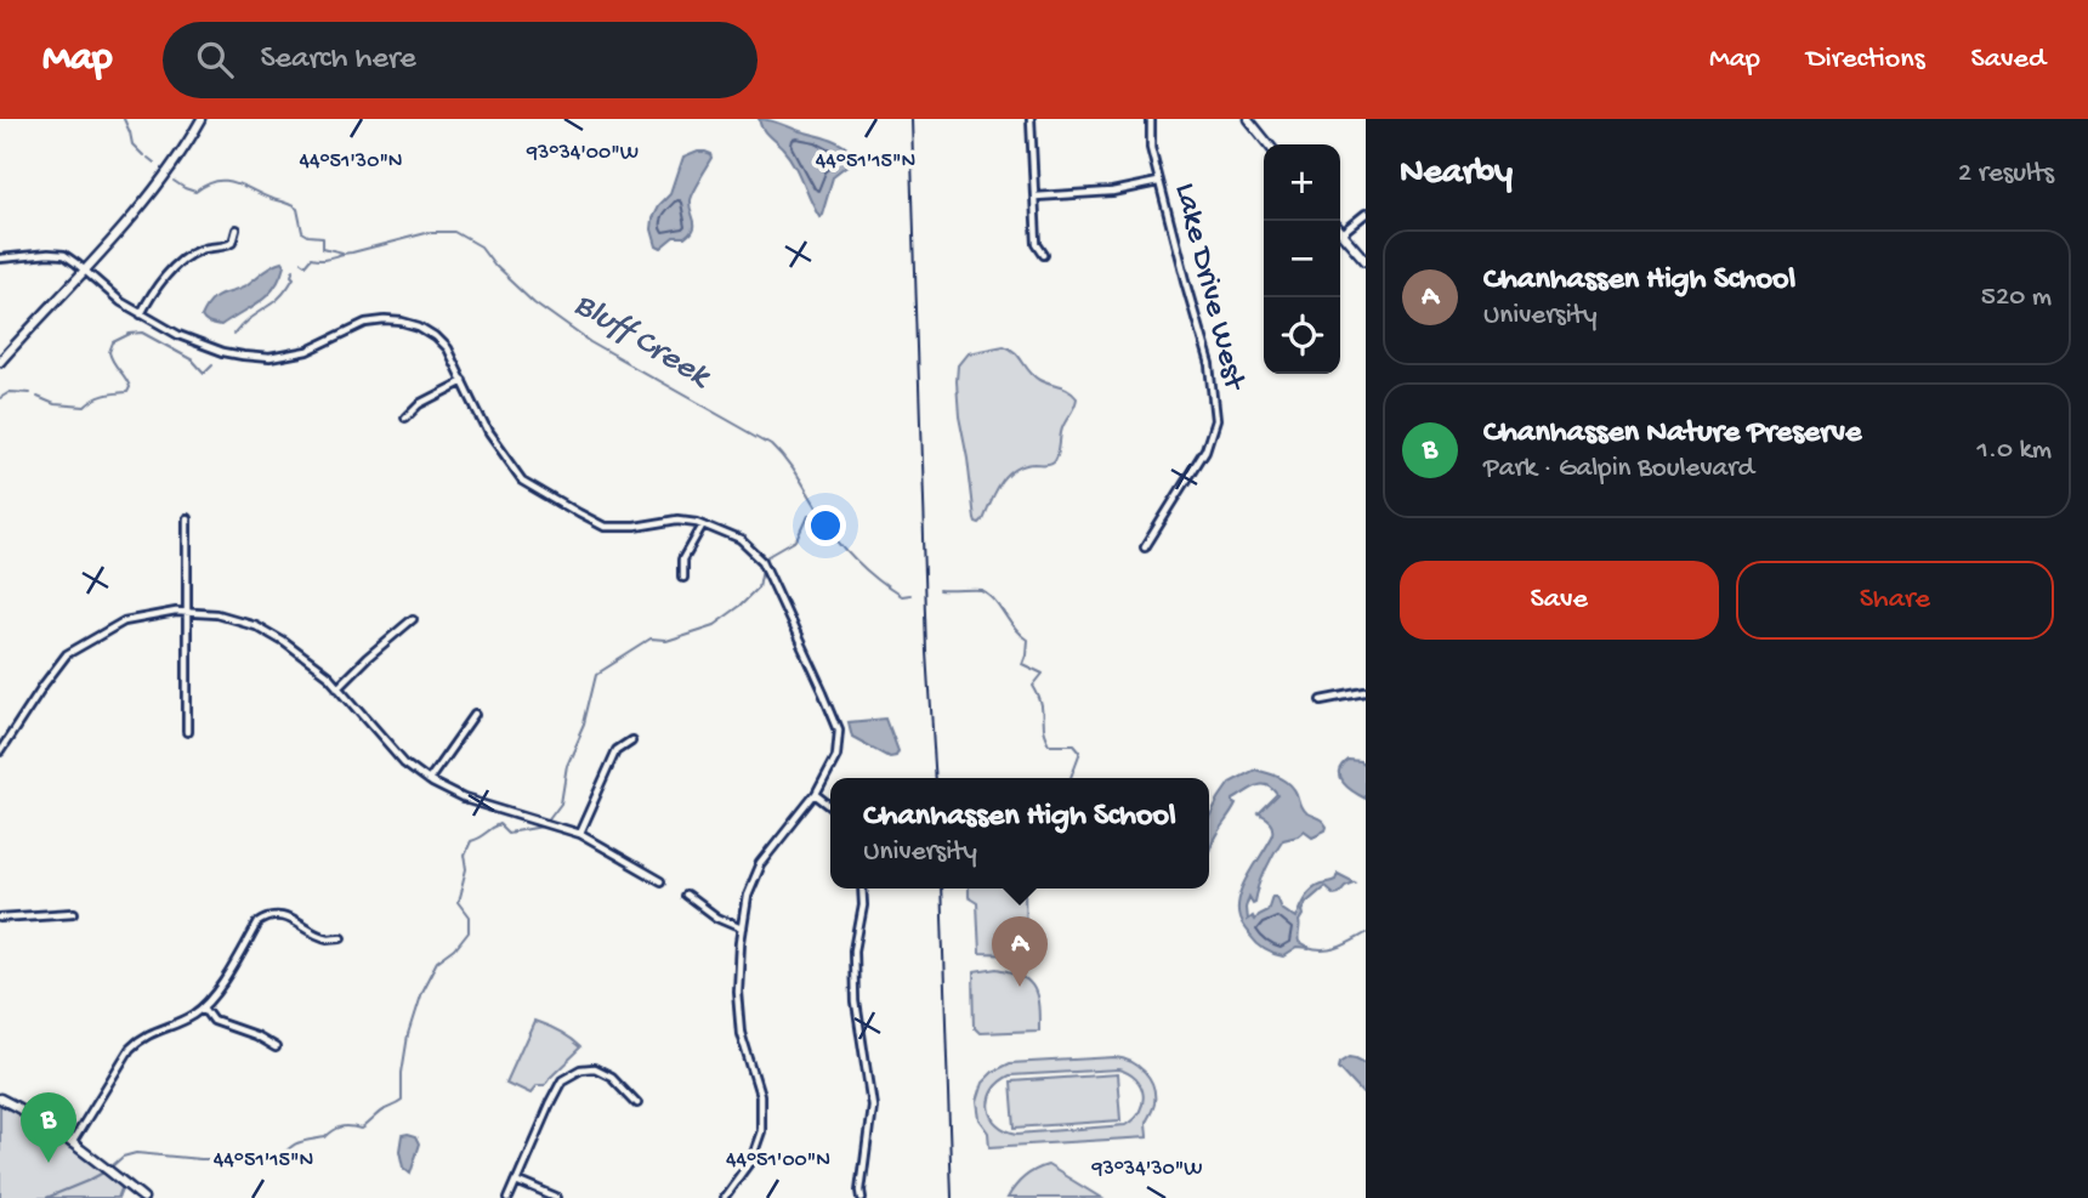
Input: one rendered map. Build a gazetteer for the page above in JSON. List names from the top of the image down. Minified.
{"streets":{"street":["Lake Drive West"]},"water":["Bluff Creek"],"page":{"header":"Map","search":"Search here","nav":["Map","Directions","Saved"],"heading":["Nearby","2 results"],"map_buttons":["+","−"],"list":[{"mark":"A","name":"Chanhassen High School","note":"University","value":"520 m"},{"mark":"B","name":"Chanhassen Nature Preserve","note":"Park · Galpin Boulevard","value":"1.0 km"}],"buttons":["Save","Share"],"popup":["Chanhassen High School","University"],"pins":["A","B"]},"coordinates":["93°34'00\"W","44°51'30\"N","44°51'15\"N","44°51'00\"N","93°34'30\"W"]}
